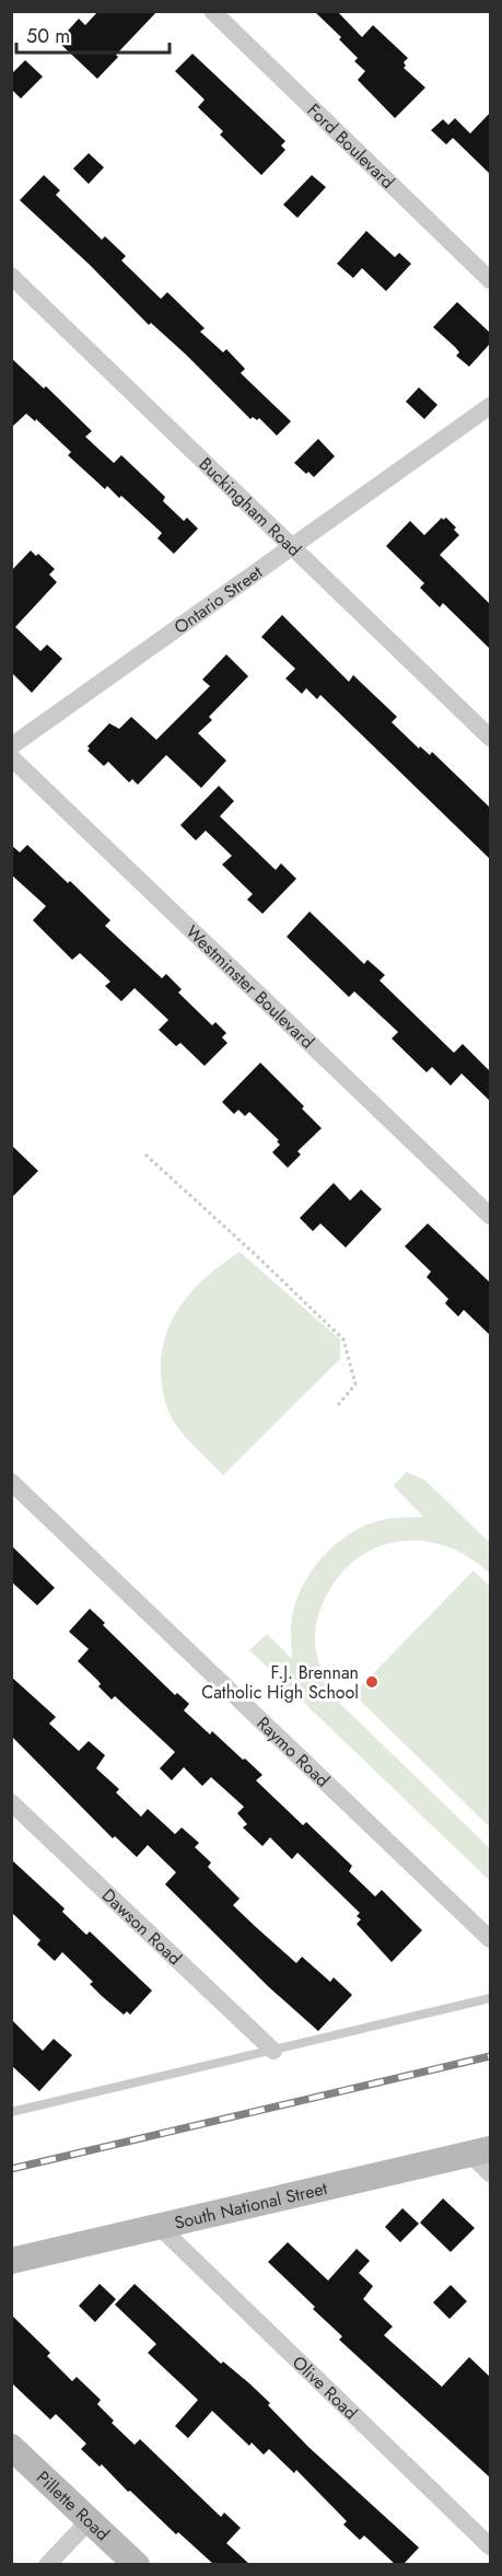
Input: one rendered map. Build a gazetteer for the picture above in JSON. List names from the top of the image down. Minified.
{"streets":{"street":["Ford Boulevard","Buckingham Road","Ontario Street","Westminster Boulevard","Raymo Road","Dawson Road","South National Street","Olive Road","Pillette Road"]},"crossings":[["Buckingham Road","Ontario Street"],["South National Street","Olive Road"]],"places":["F.J. Brennan Catholic High School"],"scale_bar":"50 m"}
